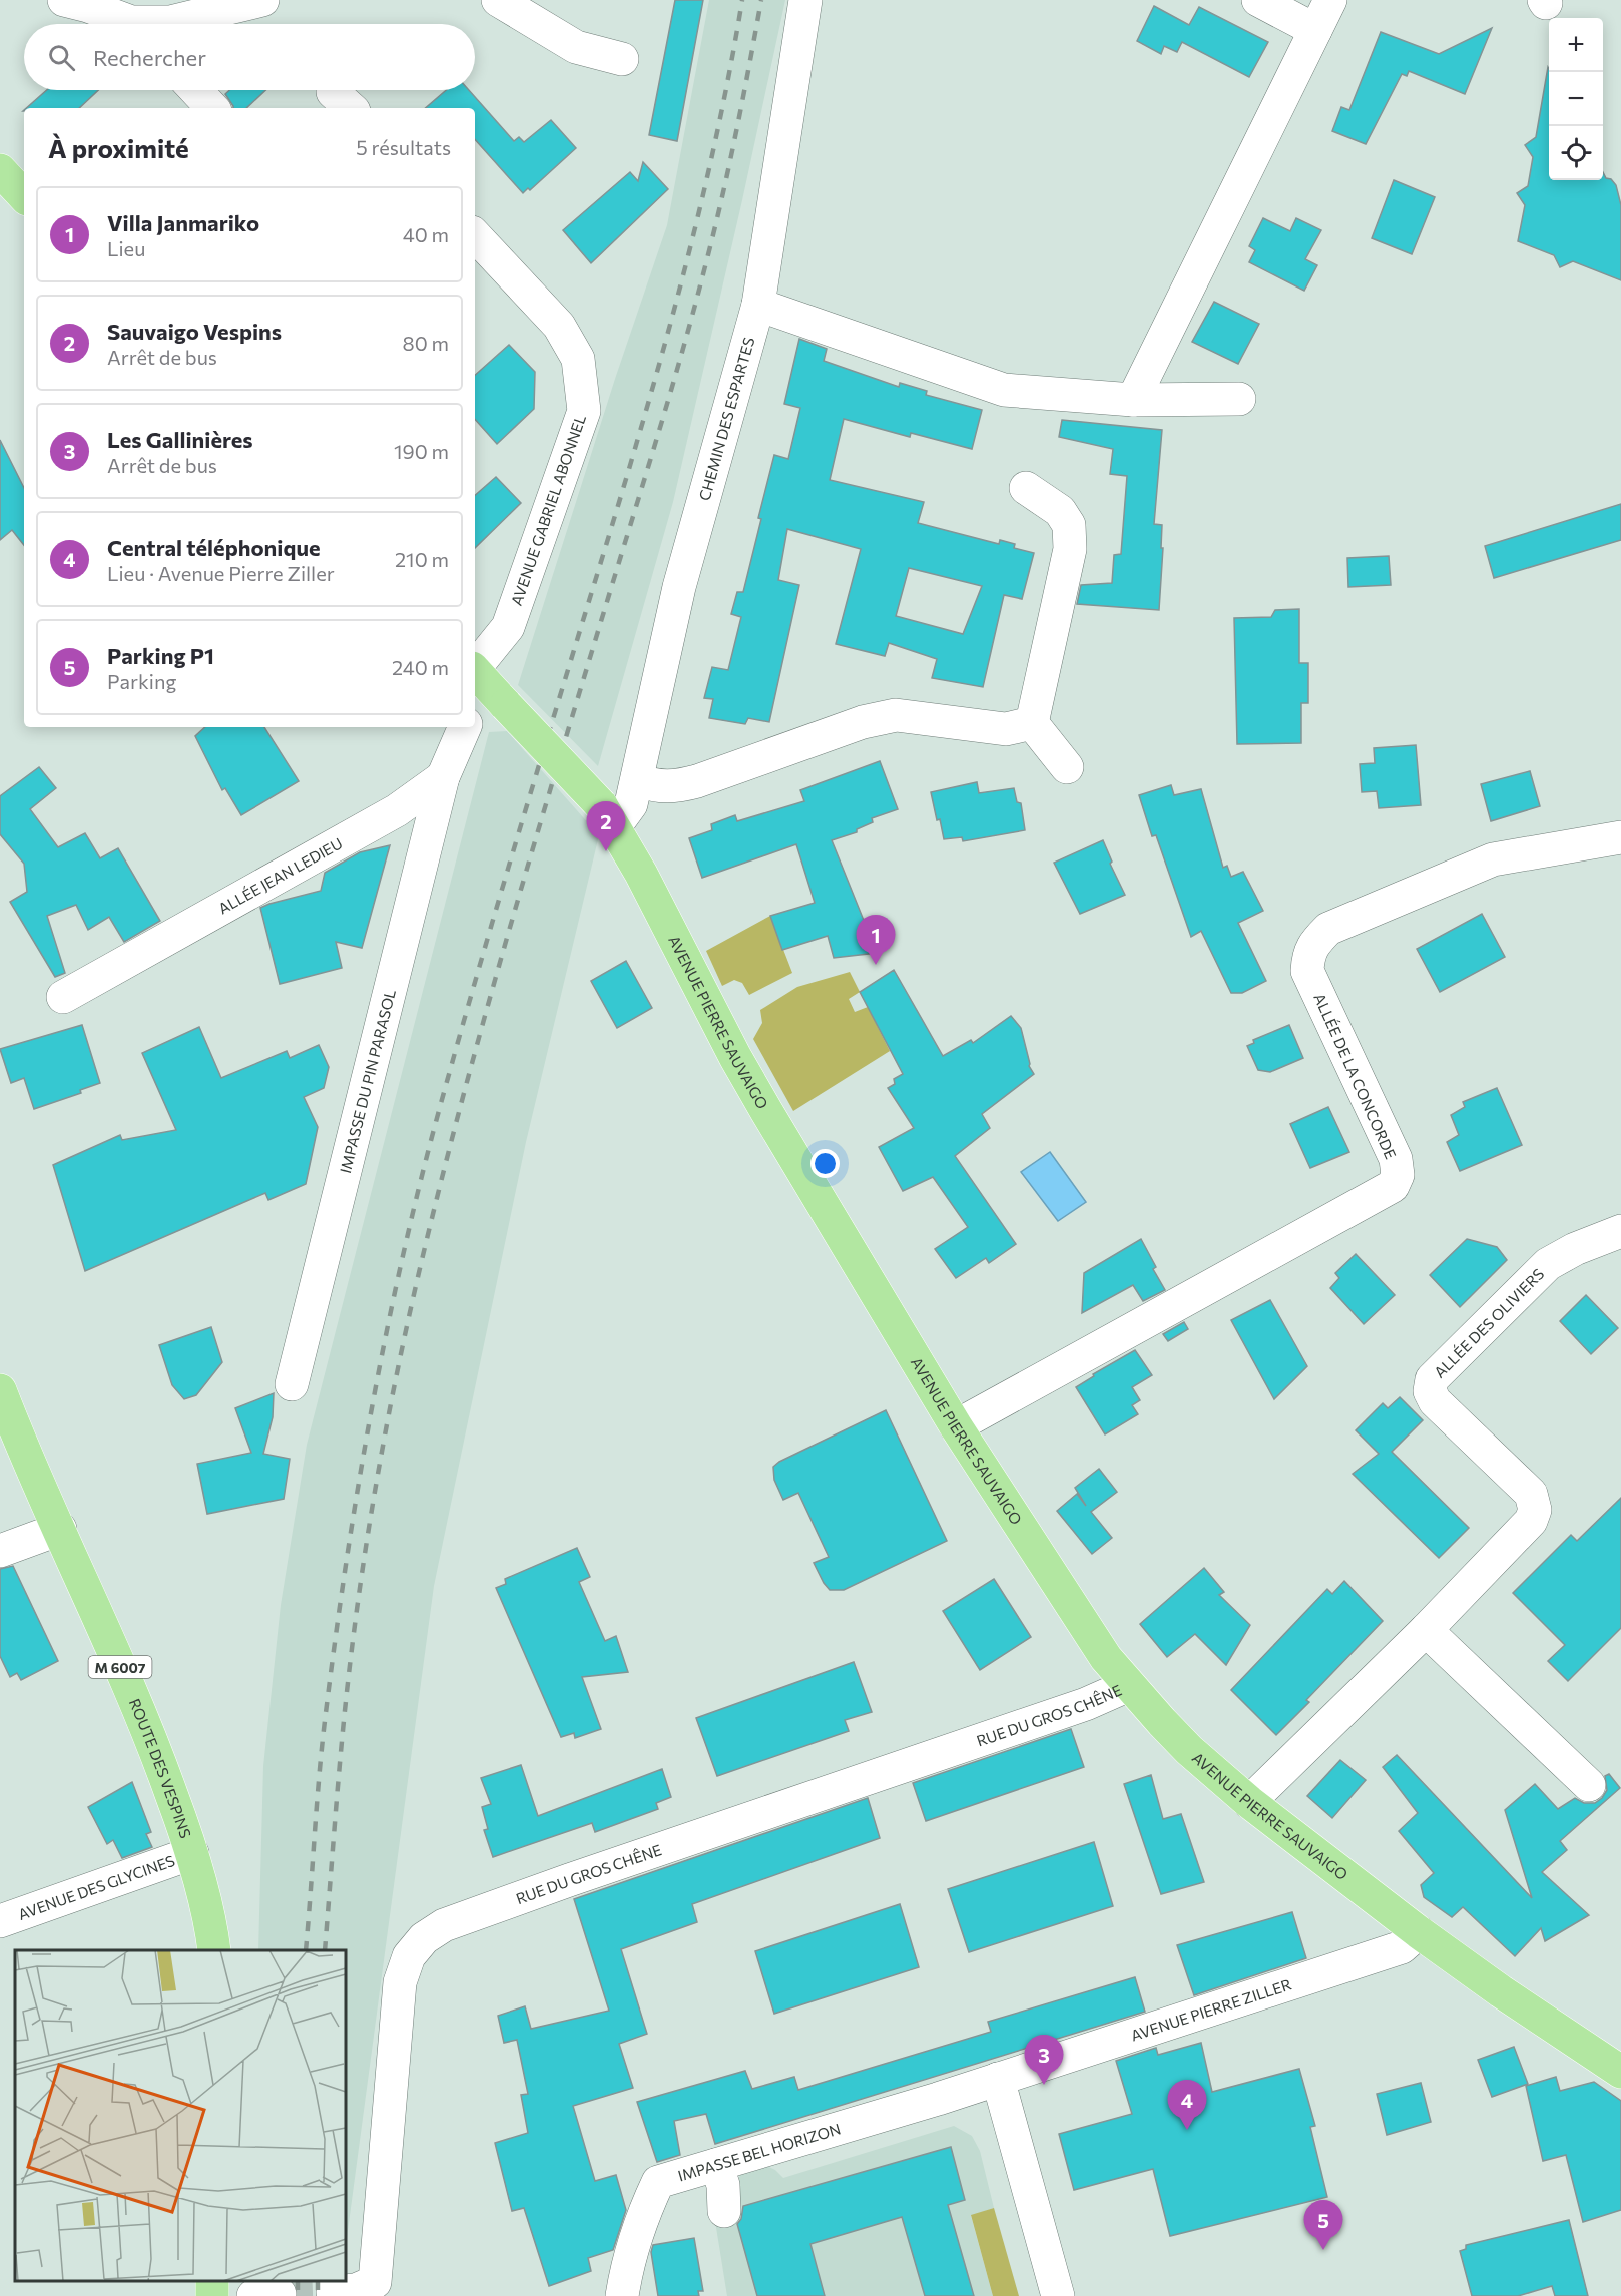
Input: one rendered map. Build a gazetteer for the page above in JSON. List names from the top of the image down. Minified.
{"streets":{"main road":["AVENUE PIERRE SAUVAIGO","M 6007","ROUTE DES VESPINS"],"street":["CHEMIN DES ESPARTES","AVENUE GABRIEL ABONNEL","ALLÉE JEAN LEDIEU","ALLÉE DE LA CONCORDE","IMPASSE DU PIN PARASOL","ALLÉE DES OLIVIERS","RUE DU GROS CHÊNE","AVENUE DES GLYCINES","AVENUE PIERRE ZILLER","IMPASSE BEL HORIZON"]},"crossings":[["CHEMIN DES ESPARTES","AVENUE PIERRE SAUVAIGO"],["AVENUE GABRIEL ABONNEL","AVENUE PIERRE SAUVAIGO"],["ALLÉE JEAN LEDIEU","IMPASSE DU PIN PARASOL"],["AVENUE PIERRE SAUVAIGO","ALLÉE DE LA CONCORDE"],["AVENUE PIERRE SAUVAIGO","ALLÉE DES OLIVIERS"],["AVENUE PIERRE SAUVAIGO","RUE DU GROS CHÊNE"],["AVENUE PIERRE SAUVAIGO","AVENUE PIERRE ZILLER"],["ROUTE DES VESPINS","AVENUE DES GLYCINES"],["AVENUE PIERRE ZILLER","IMPASSE BEL HORIZON"]],"page":{"map_buttons":["+","−"],"search":"Rechercher","heading":["À proximité","5 résultats"],"list":[{"mark":"1","name":"Villa Janmariko","note":"Lieu","value":"40 m"},{"mark":"2","name":"Sauvaigo Vespins","note":"Arrêt de bus","value":"80 m"},{"mark":"3","name":"Les Gallinières","note":"Arrêt de bus","value":"190 m"},{"mark":"4","name":"Central téléphonique","note":"Lieu · Avenue Pierre Ziller","value":"210 m"},{"mark":"5","name":"Parking P1","note":"Parking","value":"240 m"}],"pins":["2","1","3","4","5"]}}
